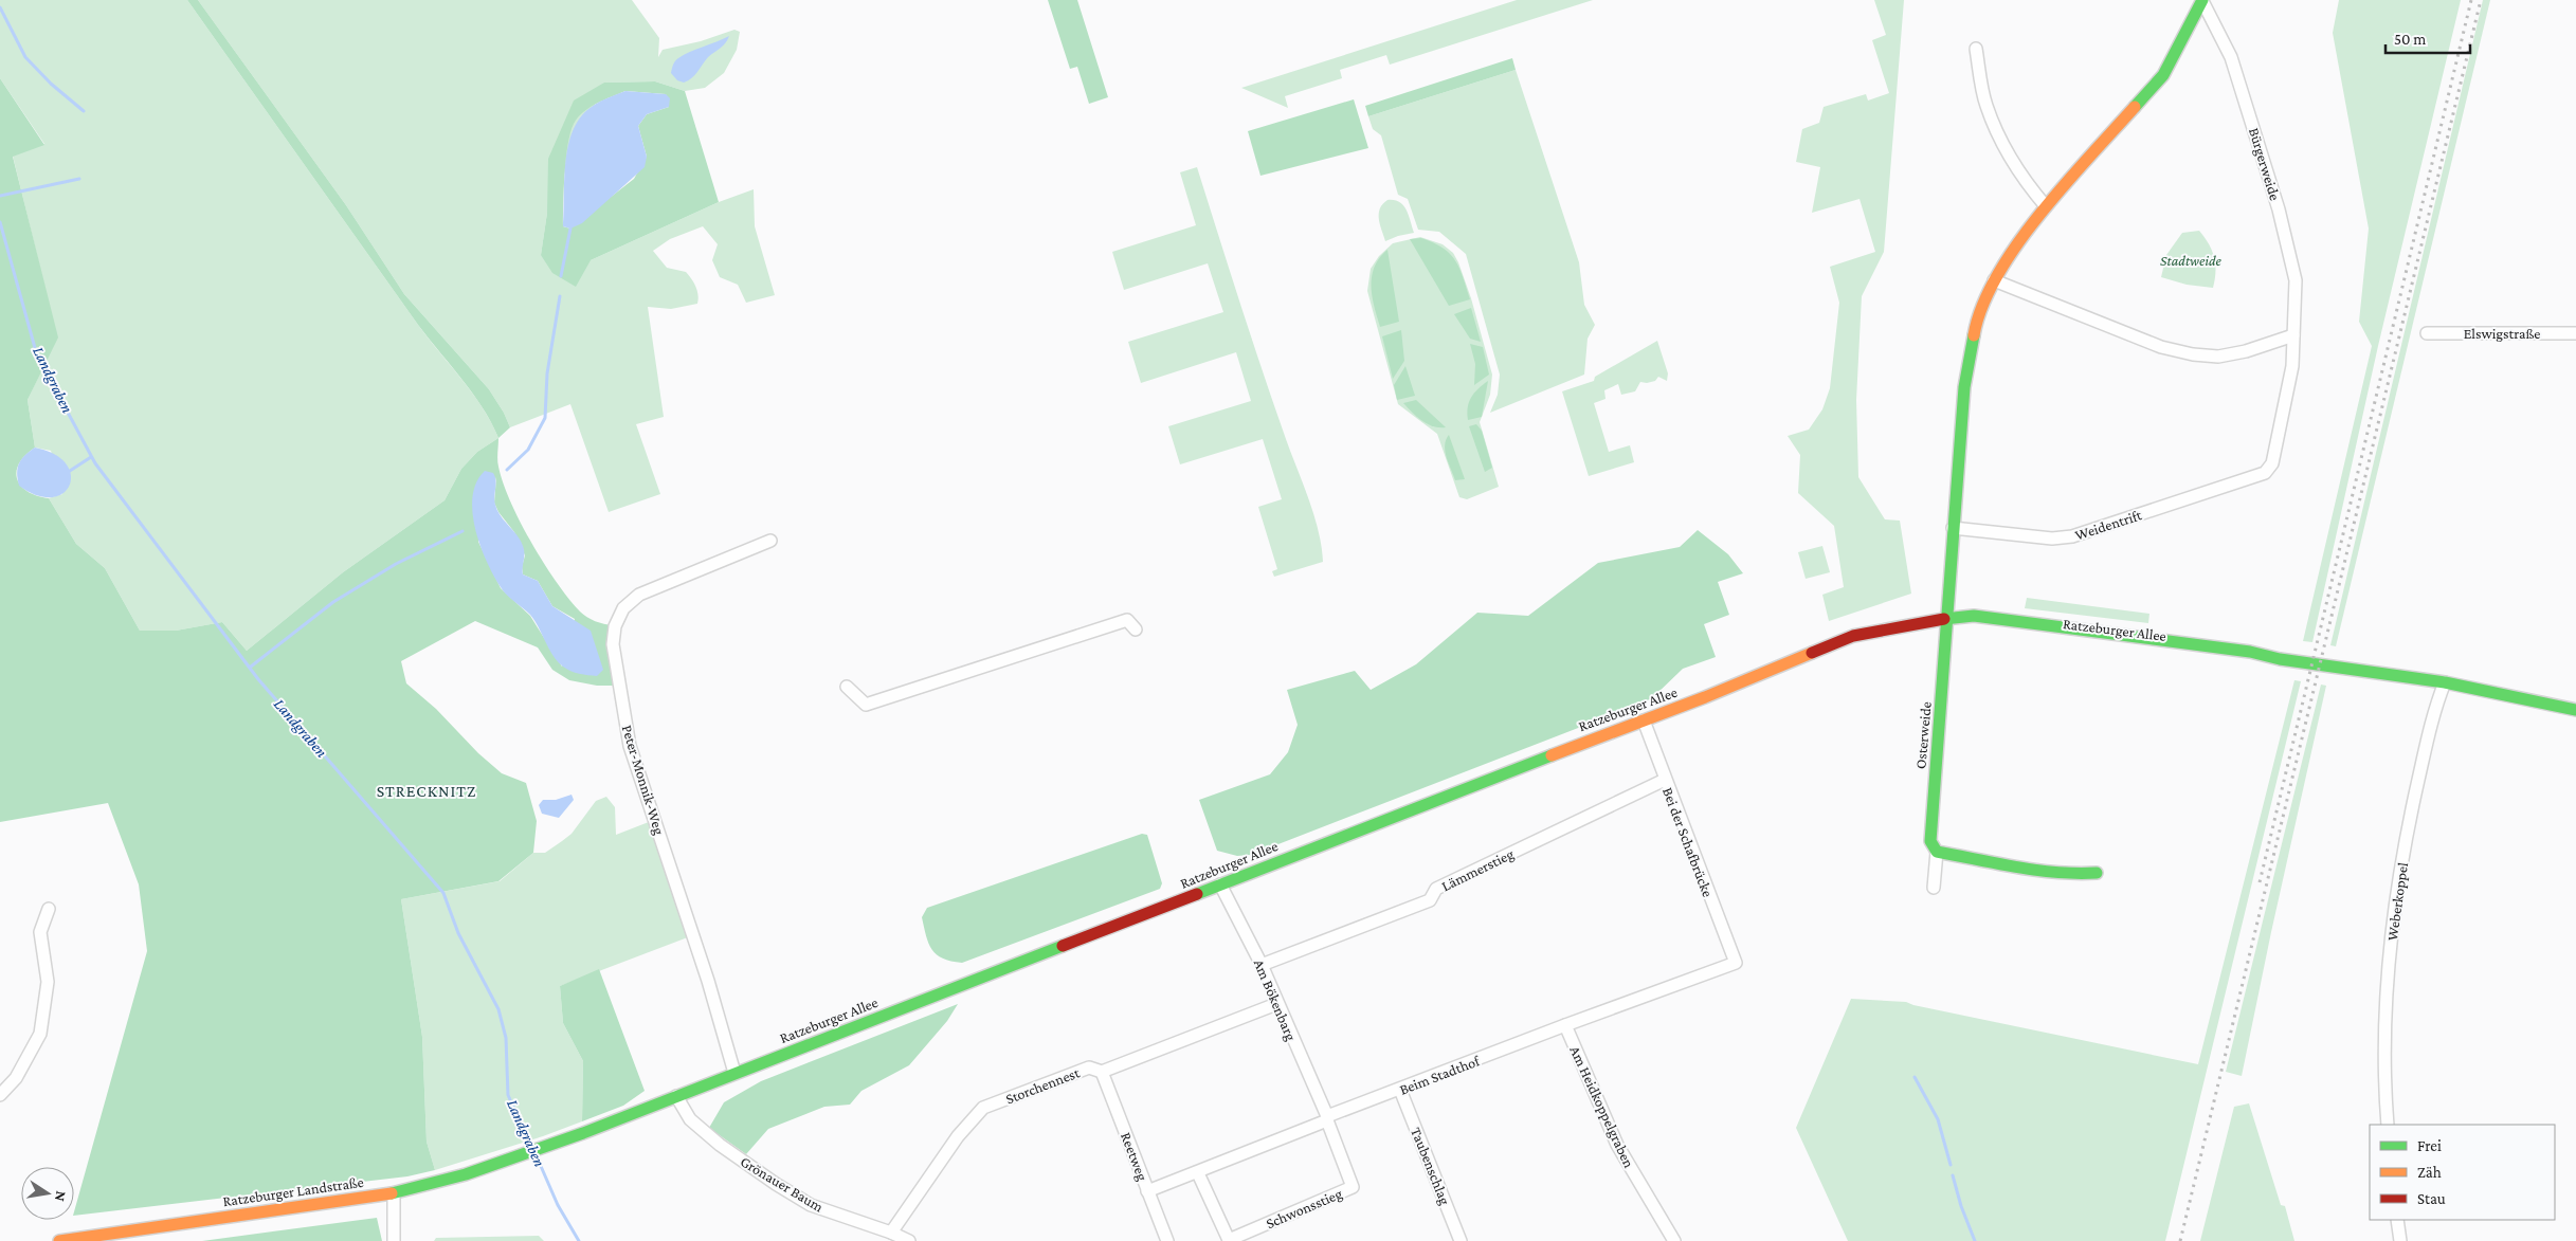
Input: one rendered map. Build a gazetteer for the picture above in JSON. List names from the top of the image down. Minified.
{"streets":{"main road":["Ratzeburger Allee","Osterweide","Ratzeburger Landstraße"],"street":["Bürgerweide","Elswigstraße","Weidentrift","Peter-Monnik-Weg","Bei der Schafbrücke","Lämmerstieg","Weberkoppel","Am Bökenbarg","Beim Stadthof","Storchennest","Am Heidkoppelgraben","Reetweg","Taubenschlag","Grönauer Baum","Schwonsstieg"]},"crossings":[["Bürgerweide","Weidentrift"],["Ratzeburger Allee","Osterweide"],["Ratzeburger Allee","Peter-Monnik-Weg"],["Ratzeburger Allee","Bei der Schafbrücke"],["Ratzeburger Allee","Weberkoppel"],["Ratzeburger Allee","Am Bökenbarg"],["Ratzeburger Allee","Grönauer Baum"],["Ratzeburger Allee","Ratzeburger Landstraße"],["Bei der Schafbrücke","Lämmerstieg"],["Bei der Schafbrücke","Beim Stadthof"],["Lämmerstieg","Am Bökenbarg"],["Am Bökenbarg","Beim Stadthof"],["Am Bökenbarg","Storchennest"],["Am Bökenbarg","Schwonsstieg"],["Beim Stadthof","Am Heidkoppelgraben"],["Beim Stadthof","Reetweg"],["Beim Stadthof","Taubenschlag"],["Beim Stadthof","Schwonsstieg"],["Storchennest","Reetweg"],["Storchennest","Grönauer Baum"]],"districts":["STRECKNITZ"],"water":["Landgraben"],"parks":["Stadtweide"],"legend":["Frei","Zäh","Stau"],"scale_bar":"50 m","north":"right"}
